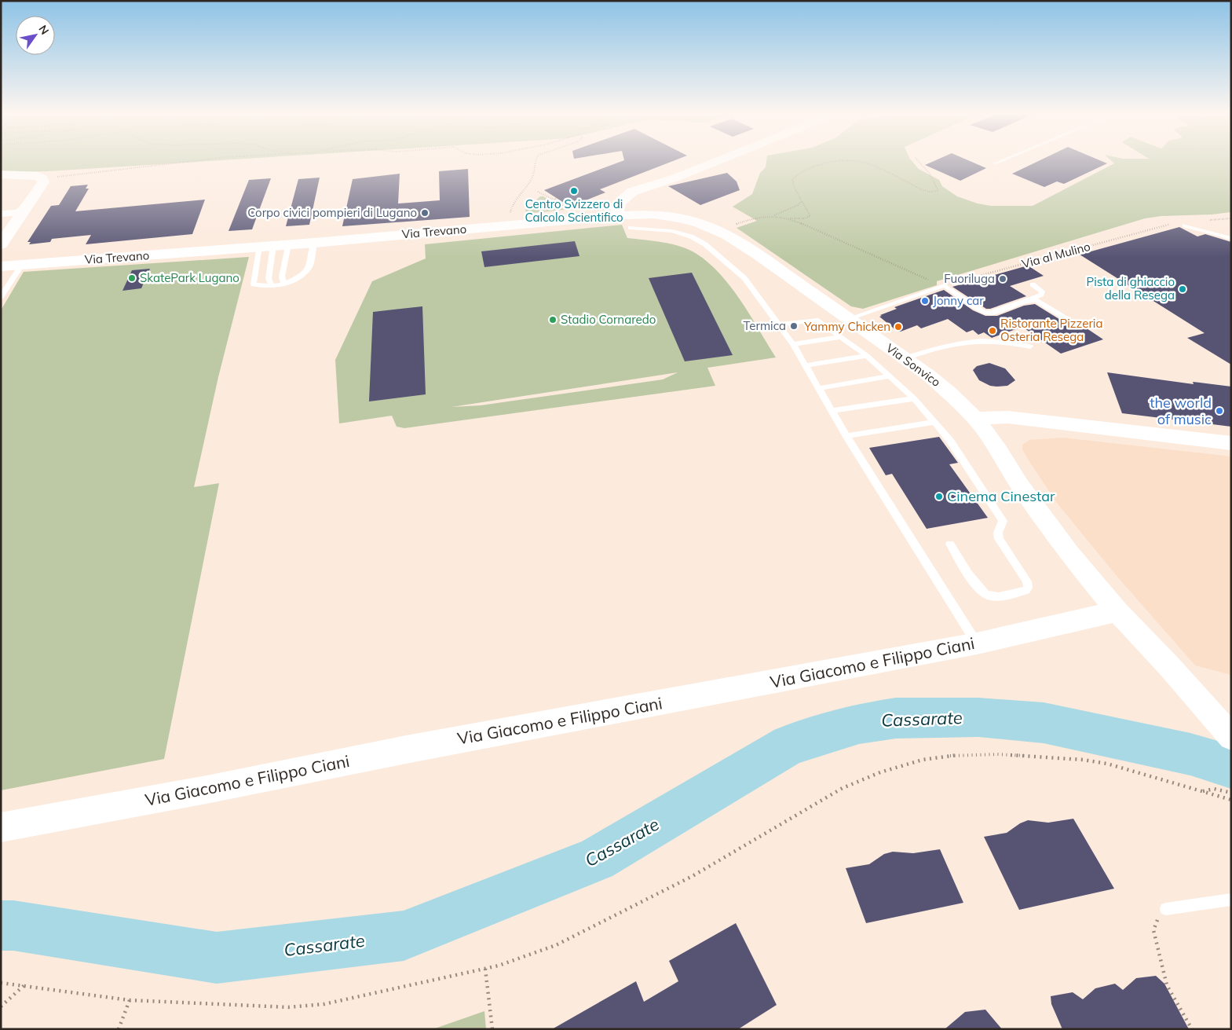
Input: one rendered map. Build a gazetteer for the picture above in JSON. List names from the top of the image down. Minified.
{"streets":{"main road":["Via Trevano","Via Sonvico","Via Giacomo e Filippo Ciani"],"lane":["Via al Mulino"]},"crossings":[["Via Trevano","Via Sonvico"]],"water":["Cassarate"],"places":["Centro Svizzero di Calcolo Scientifico","Corpo civici pompieri di Lugano","SkatePark Lugano","Fuoriluga","Pista di ghiaccio della Resega","Jonny car","Stadio Cornaredo","Termica","Yammy Chicken","Ristorante Pizzeria Osteria Resega","the world of music","Cinema Cinestar"],"north":"top right"}
